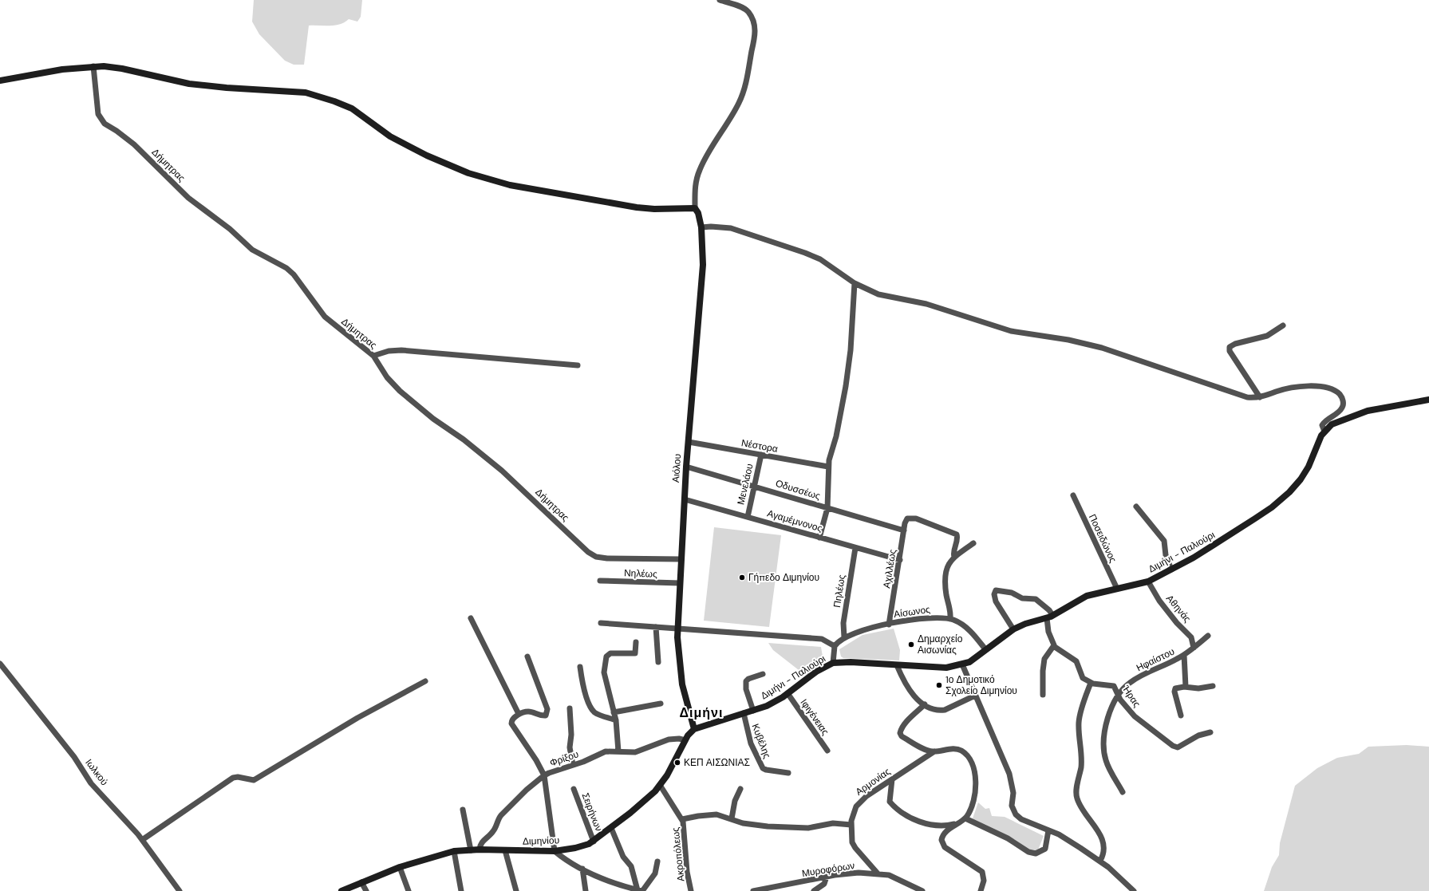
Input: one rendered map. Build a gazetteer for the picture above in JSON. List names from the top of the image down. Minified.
{"streets":{"main road":["Αιόλου","Διμήνι - Παλιούρι","Διμηνίου"],"street":["Δήμητρας","Νέστορα","Μενελάου","Οδυσσέως","Αγαμέμνονος","Ποσειδώνος","Αχιλλέως","Νηλέως","Πηλέως","Αθηνάς","Αίσωνος","Ηφαίστου","Ήρας","Ιφιγένειας","Κυβέλης","Φρίξου","Ιωλκού","Αρμονίας","Σειρήνων","Ακροπόλεως","Μυροφόρων"]},"crossings":[["Δήμητρας","Αιόλου"],["Νέστορα","Αιόλου"],["Νέστορα","Μενελάου"],["Αιόλου","Οδυσσέως"],["Αιόλου","Αγαμέμνονος"],["Αιόλου","Διμήνι - Παλιούρι"],["Αιόλου","Νηλέως"],["Αιόλου","Διμηνίου"],["Μενελάου","Οδυσσέως"],["Μενελάου","Αγαμέμνονος"],["Οδυσσέως","Αχιλλέως"],["Αγαμέμνονος","Αχιλλέως"],["Αγαμέμνονος","Πηλέως"],["Ποσειδώνος","Διμήνι - Παλιούρι"],["Διμήνι - Παλιούρι","Αθηνάς"],["Διμήνι - Παλιούρι","Αίσωνος"],["Διμήνι - Παλιούρι","Ιφιγένειας"],["Διμήνι - Παλιούρι","Κυβέλης"],["Διμήνι - Παλιούρι","Διμηνίου"],["Αχιλλέως","Αίσωνος"],["Πηλέως","Αίσωνος"],["Αθηνάς","Ηφαίστου"],["Ηφαίστου","Ήρας"],["Φρίξου","Διμηνίου"],["Αρμονίας","Μυροφόρων"],["Σειρήνων","Διμηνίου"],["Διμηνίου","Ακροπόλεως"]],"districts":["Διμήνι"],"places":["Γήπεδο Διμηνίου","Δημαρχείο Αισωνίας","1ο Δημοτικό Σχολείο Διμηνίου","ΚΕΠ ΑΙΣΩΝΙΑΣ"]}
